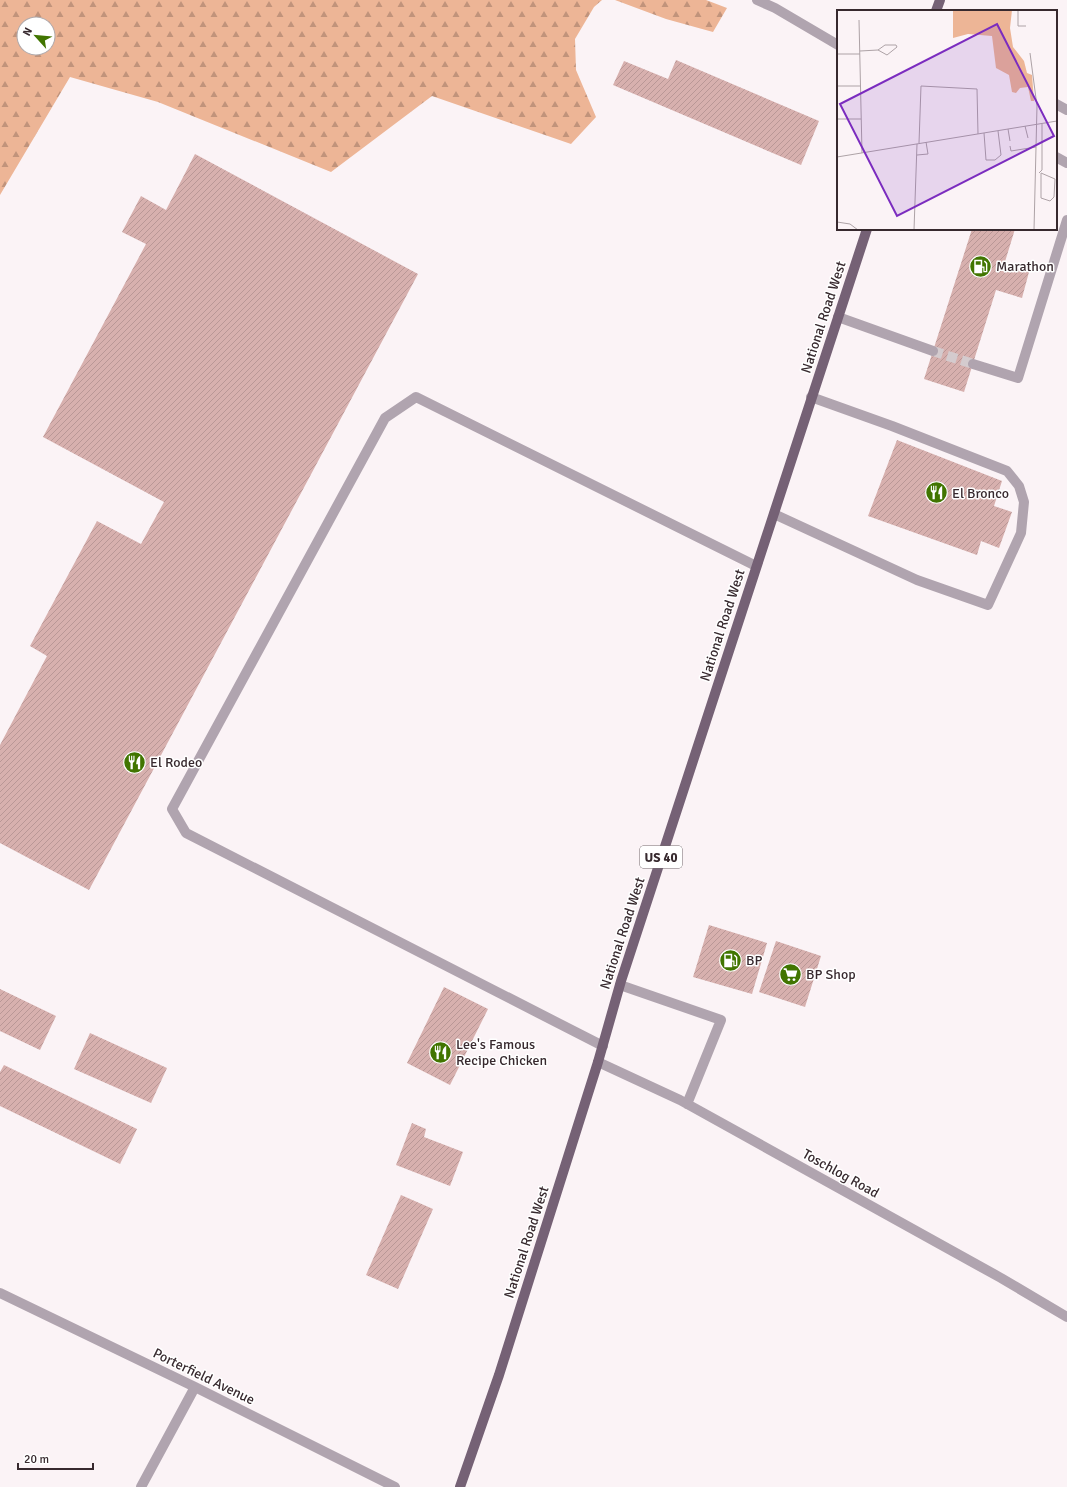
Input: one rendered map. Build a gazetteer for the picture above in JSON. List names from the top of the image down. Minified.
{"streets":{"main road":["National Road West","US 40"],"street":["Toschlog Road","Porterfield Avenue"]},"crossings":[["National Road West","Toschlog Road"]],"places":{"fuel station":["Marathon","BP"],"restaurant":["El Bronco","El Rodeo","Lee's Famous Recipe Chicken"],"supermarket":["BP Shop"]},"scale_bar":"20 m","north":"top left"}
